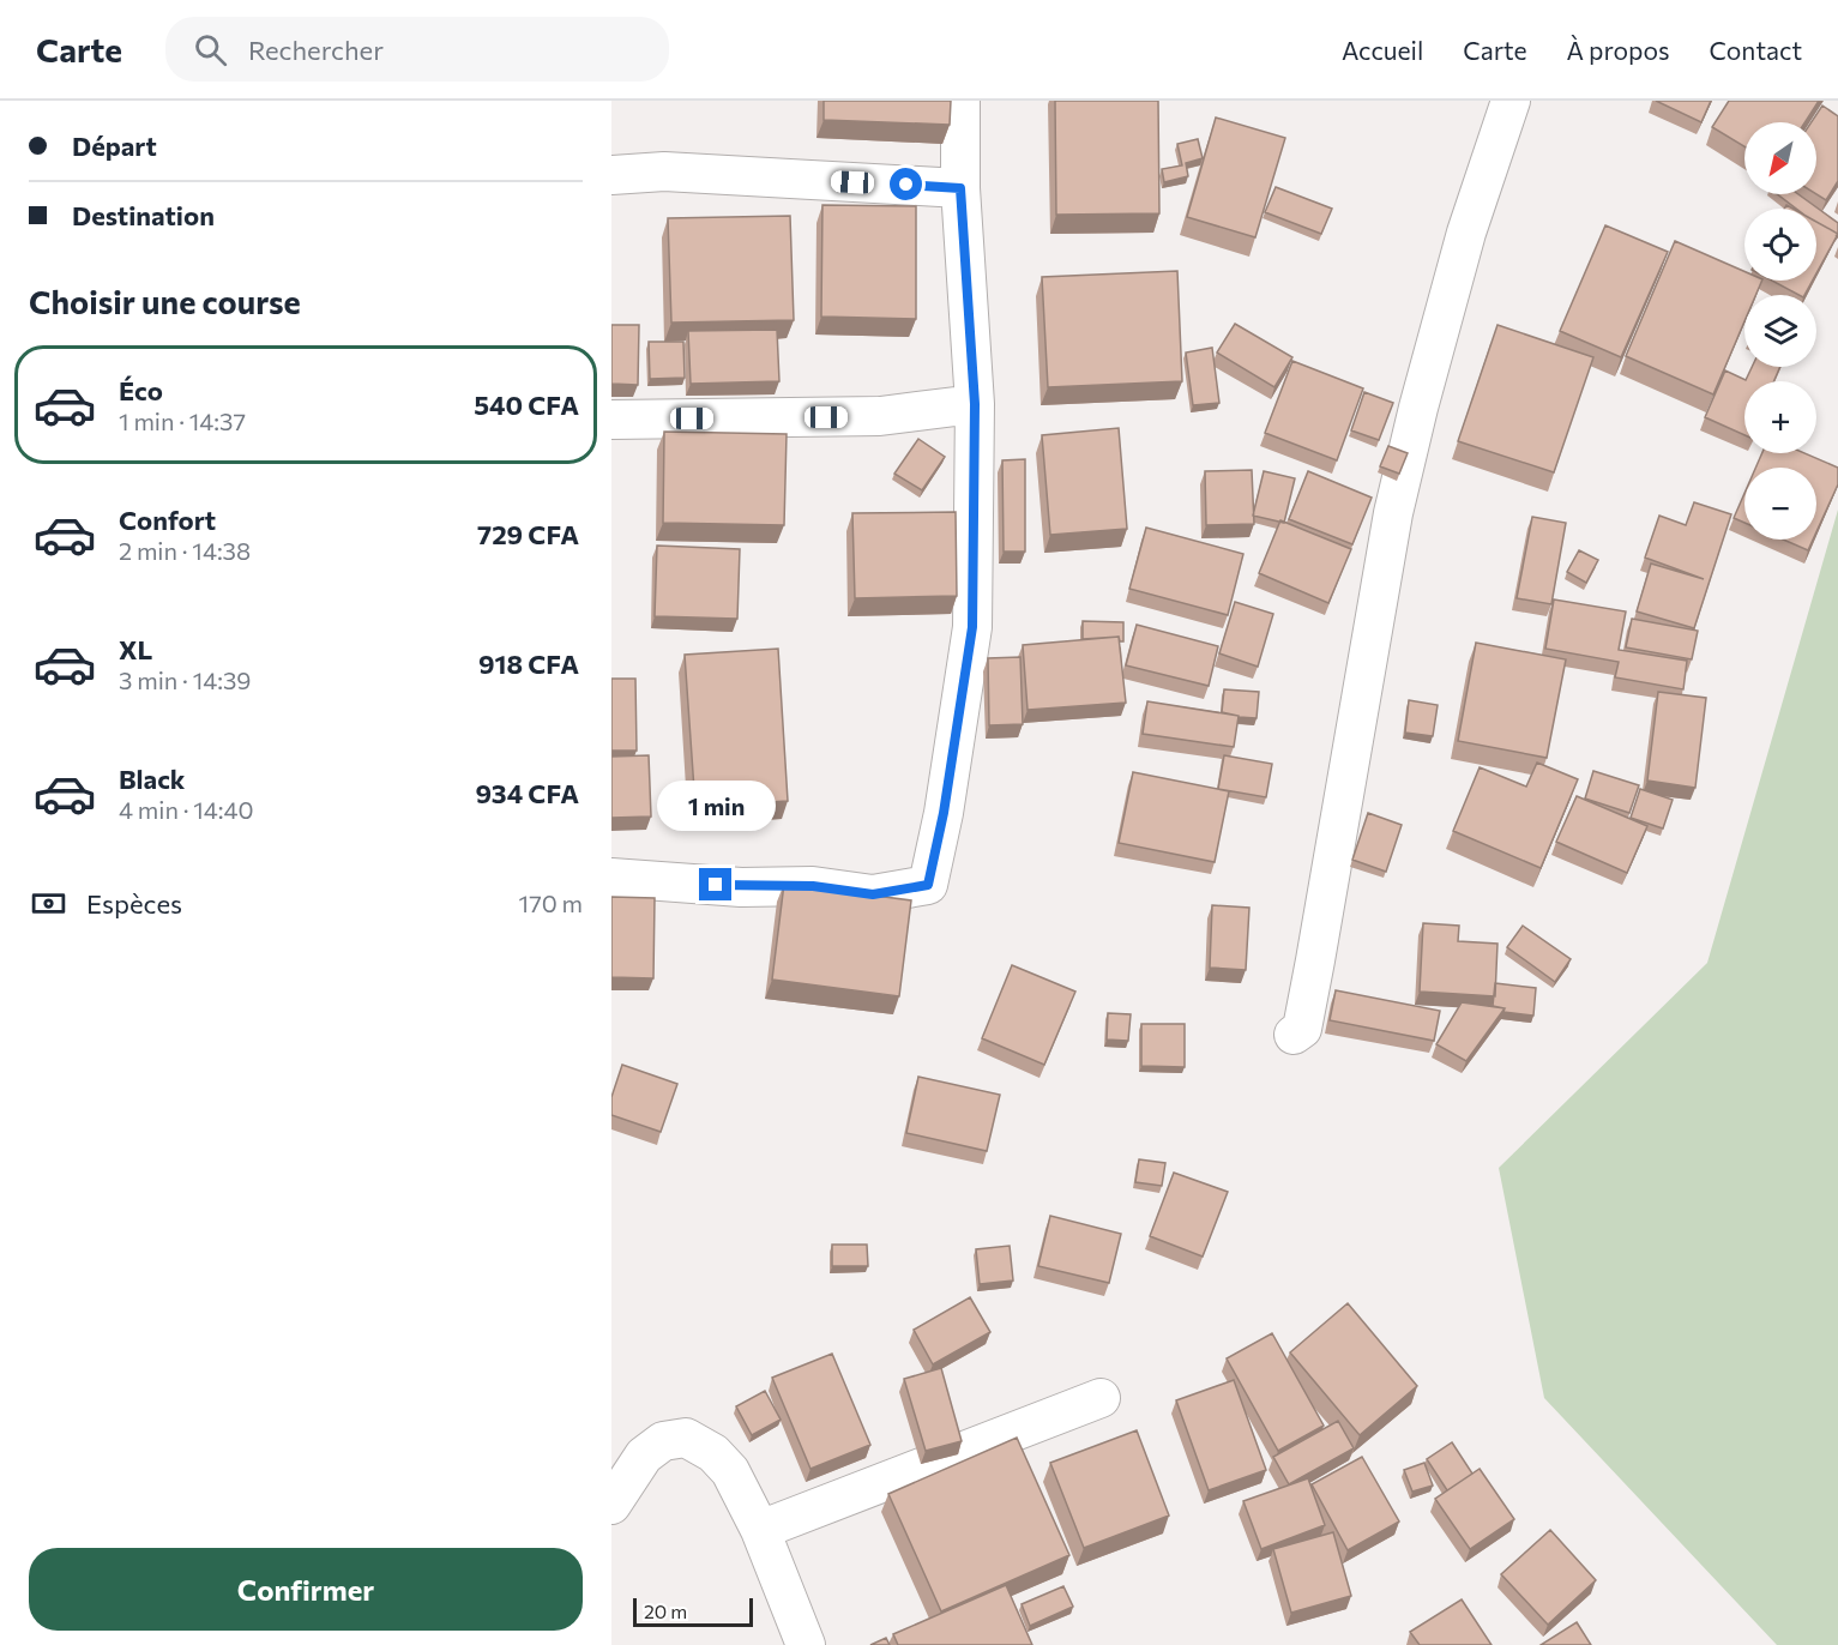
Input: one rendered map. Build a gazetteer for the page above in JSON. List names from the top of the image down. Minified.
{"scale_bar":"20 m","north":"bottom left","page":{"header":"Carte","search":"Rechercher","nav":["Accueil","Carte","À propos","Contact"],"banner":["Départ","Destination"],"map_buttons":["+","−"],"heading":"Choisir une course","list":[{"name":"Éco","note":"1 min · 14:37","value":"540 CFA"},{"name":"Confort","note":"2 min · 14:38","value":"729 CFA"},{"name":"XL","note":"3 min · 14:39","value":"918 CFA"},{"name":"Black","note":"4 min · 14:40","value":"934 CFA"}],"bubble":"1 min","pay":["Espèces","170 m"],"buttons":"Confirmer","scale":"20 m"}}
